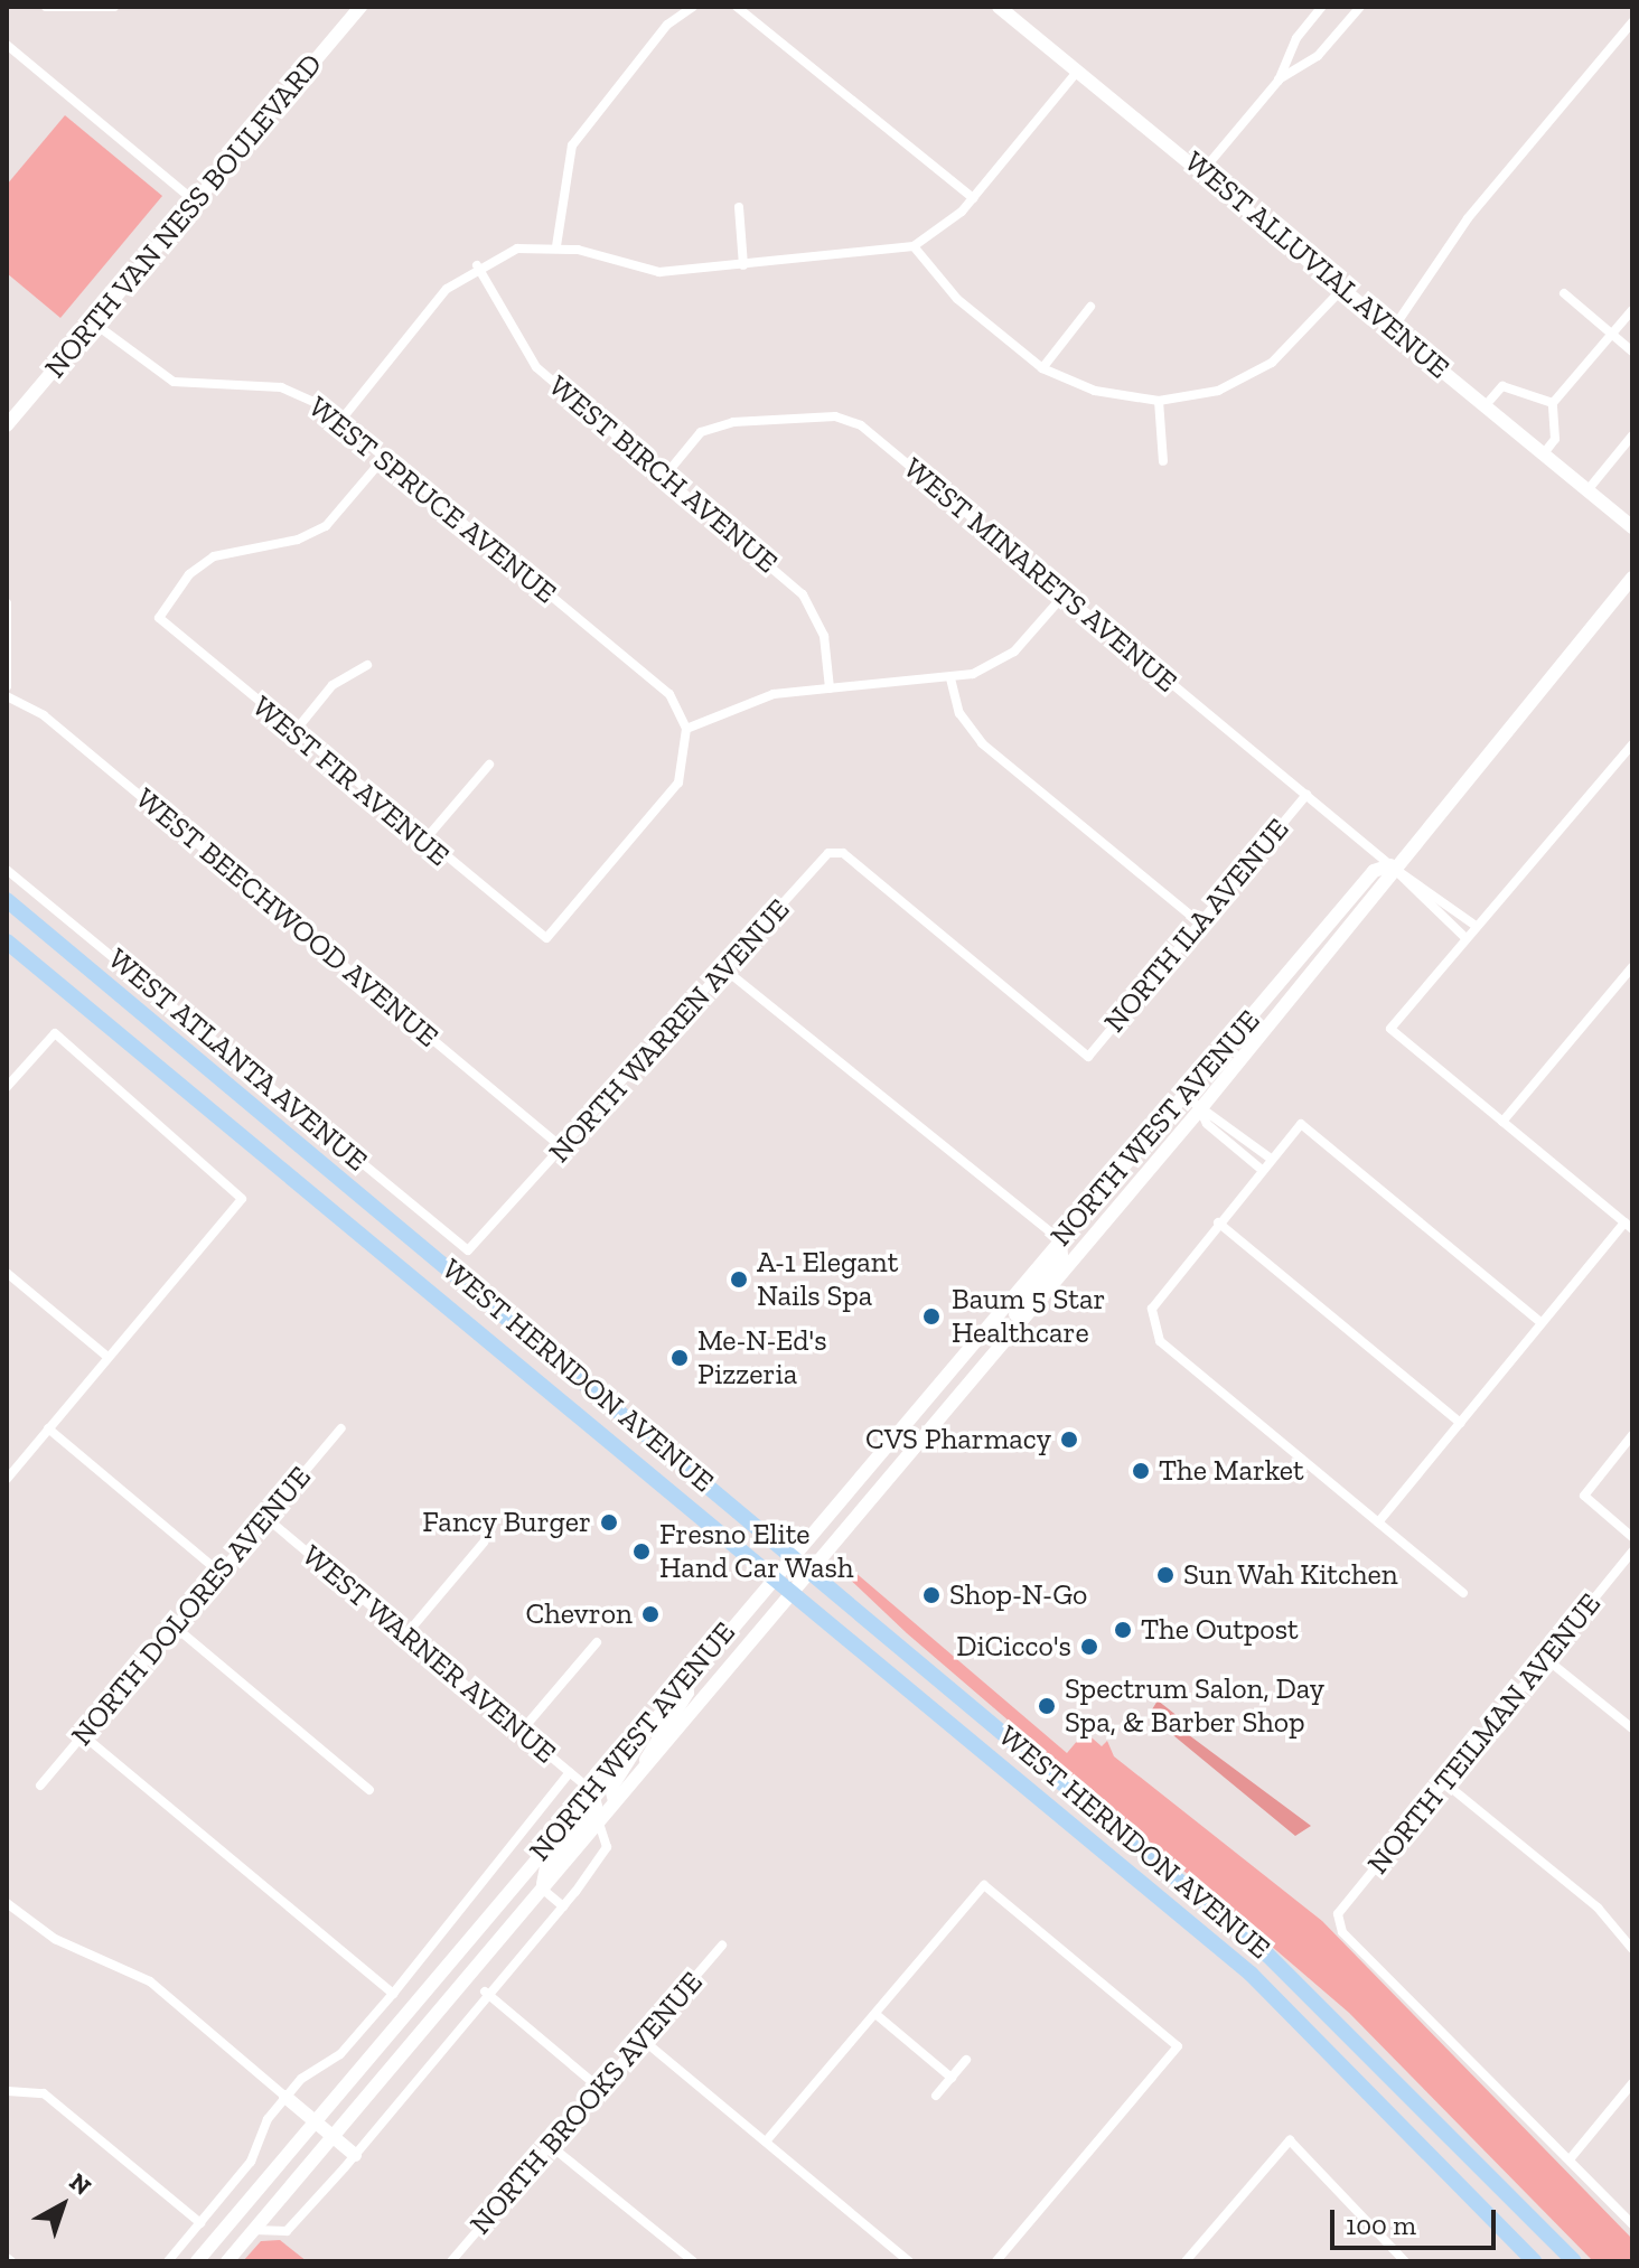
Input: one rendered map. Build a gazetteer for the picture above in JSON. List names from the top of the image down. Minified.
{"streets":{"main road":["WEST HERNDON AVENUE"],"street":["NORTH VAN NESS BOULEVARD","WEST ALLUVIAL AVENUE","WEST BIRCH AVENUE","WEST SPRUCE AVENUE","WEST MINARETS AVENUE","WEST FIR AVENUE","WEST BEECHWOOD AVENUE","NORTH ILA AVENUE","NORTH WARREN AVENUE","WEST ATLANTA AVENUE","NORTH WEST AVENUE","NORTH DOLORES AVENUE","WEST WARNER AVENUE","NORTH TEILMAN AVENUE","NORTH BROOKS AVENUE"]},"crossings":[["NORTH VAN NESS BOULEVARD","WEST SPRUCE AVENUE"],["WEST BIRCH AVENUE","WEST MINARETS AVENUE"],["WEST SPRUCE AVENUE","WEST FIR AVENUE"],["WEST MINARETS AVENUE","NORTH ILA AVENUE"],["WEST MINARETS AVENUE","NORTH WEST AVENUE"],["WEST BEECHWOOD AVENUE","NORTH WARREN AVENUE"],["NORTH ILA AVENUE","NORTH WARREN AVENUE"],["NORTH WARREN AVENUE","WEST ATLANTA AVENUE"],["NORTH WEST AVENUE","WEST HERNDON AVENUE"],["NORTH WEST AVENUE","WEST WARNER AVENUE"],["NORTH DOLORES AVENUE","WEST WARNER AVENUE"]],"places":["A-1 Elegant Nails Spa","Baum 5 Star Healthcare","Me-N-Ed's Pizzeria","CVS Pharmacy","The Market","Fancy Burger","Fresno Elite Hand Car Wash","Sun Wah Kitchen","Shop-N-Go","Chevron","The Outpost","DiCicco's","Spectrum Salon, Day Spa, & Barber Shop"],"scale_bar":"100 m","north":"top right"}
